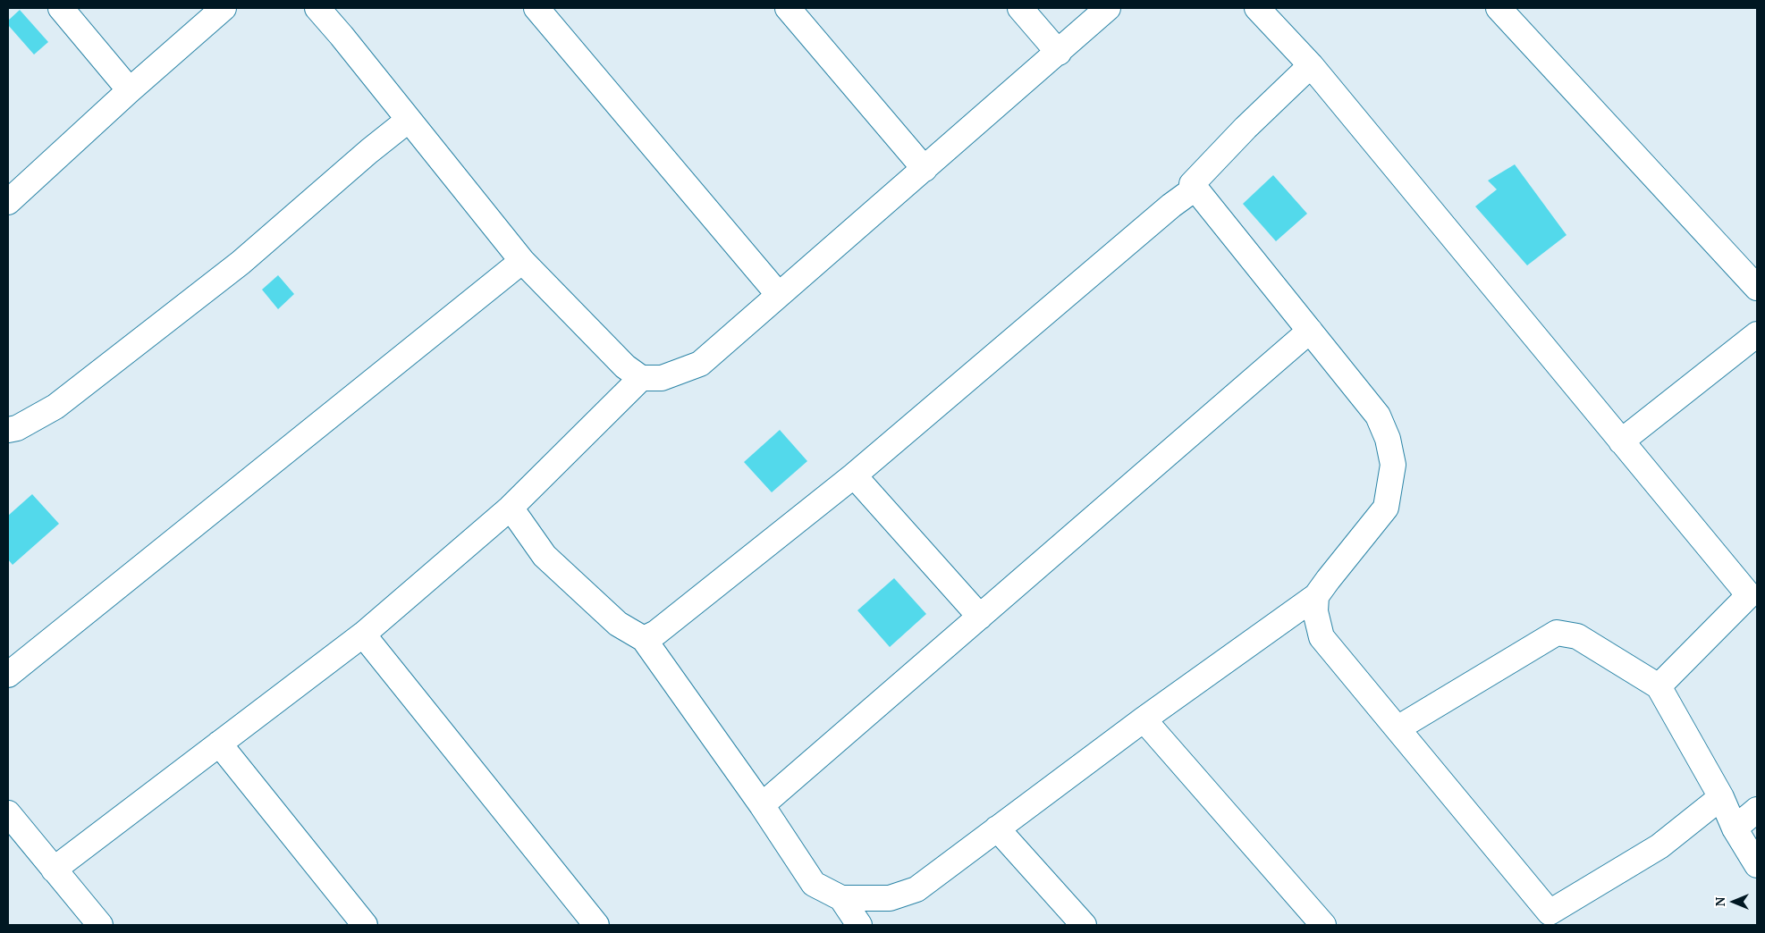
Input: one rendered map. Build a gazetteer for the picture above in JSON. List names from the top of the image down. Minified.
{"north":"left"}
